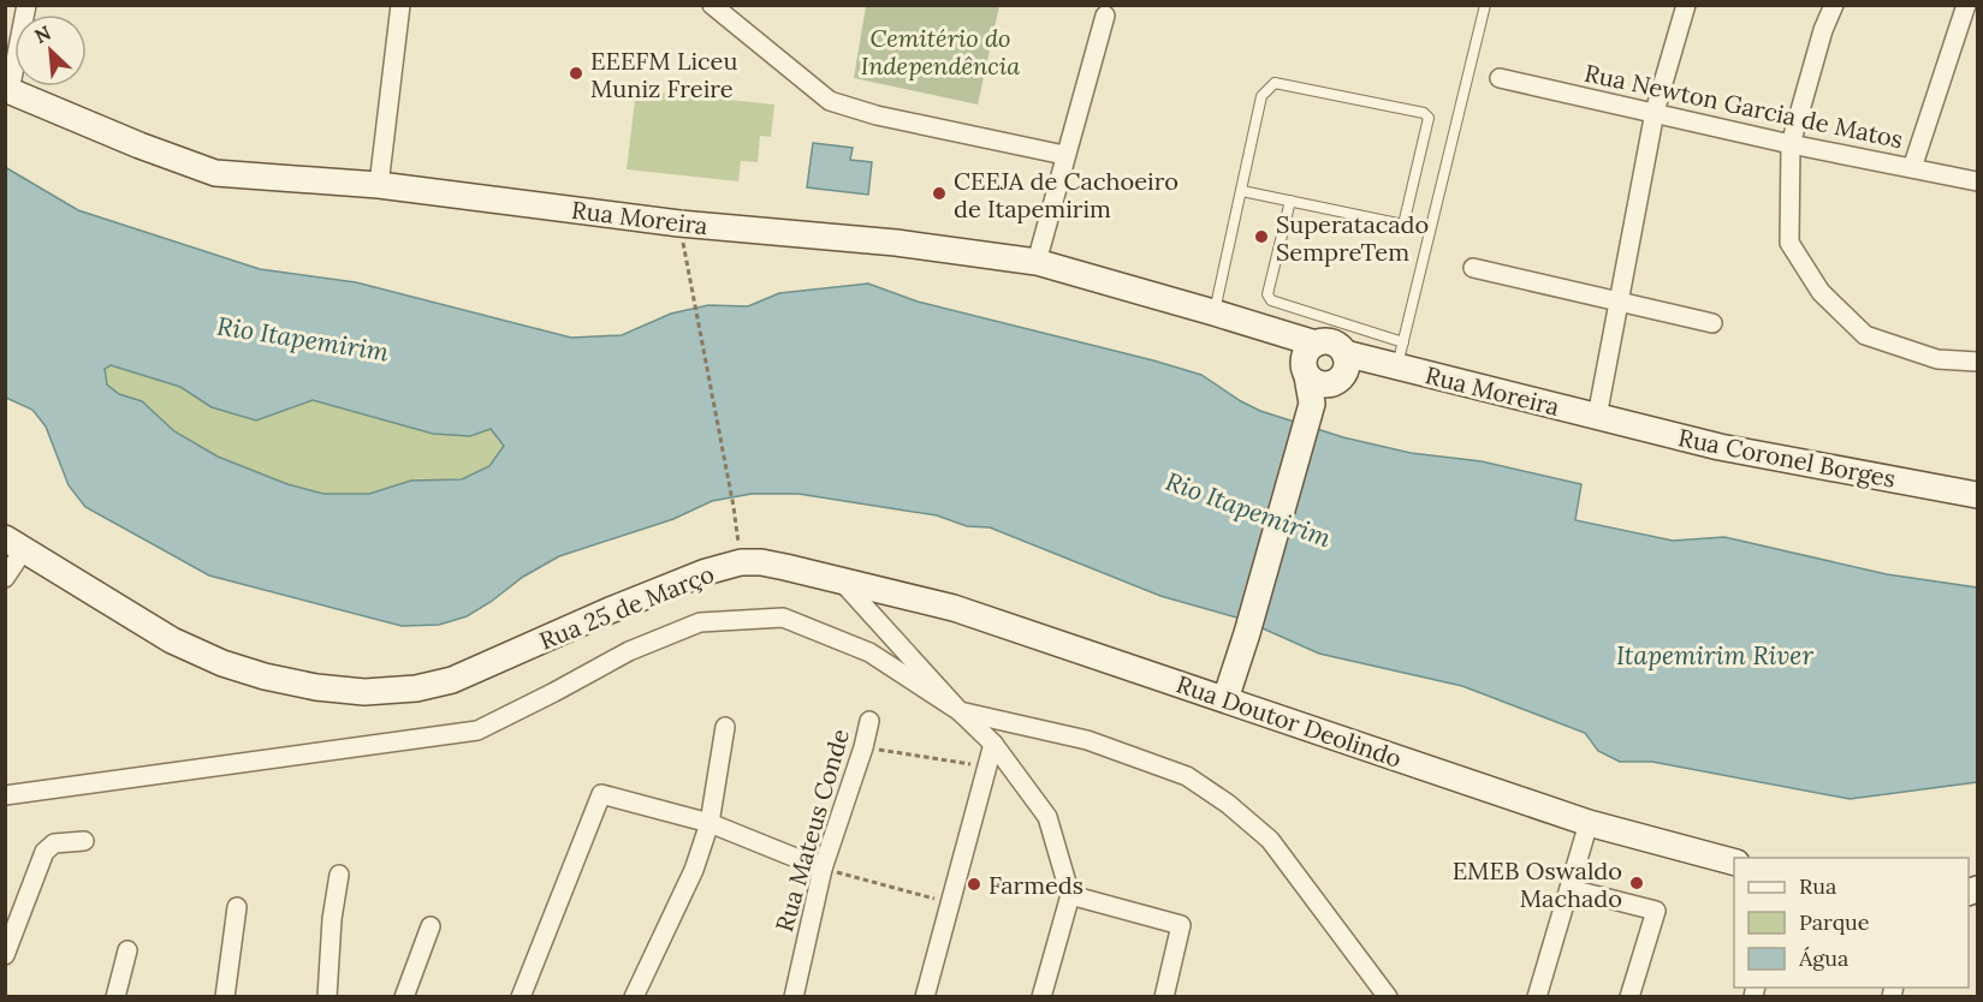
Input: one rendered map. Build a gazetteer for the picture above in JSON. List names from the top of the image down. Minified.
{"streets":{"street":["Rua Newton Garcia de Matos","Rua Moreira","Rua Coronel Borges","Rua 25 de Março","Rua Doutor Deolindo","Rua Mateus Conde"]},"crossings":[["Rua Moreira","Rua Coronel Borges"],["Rua 25 de Março","Rua Doutor Deolindo"]],"water":["Rio Itapemirim","Itapemirim River"],"parks":["Cemitério do Independência"],"places":["EEEFM Liceu Muniz Freire","CEEJA de Cachoeiro de Itapemirim","Superatacado SempreTem","EMEB Oswaldo Machado","Farmeds"],"legend":["Rua","Parque","Água"],"north":"top left"}
